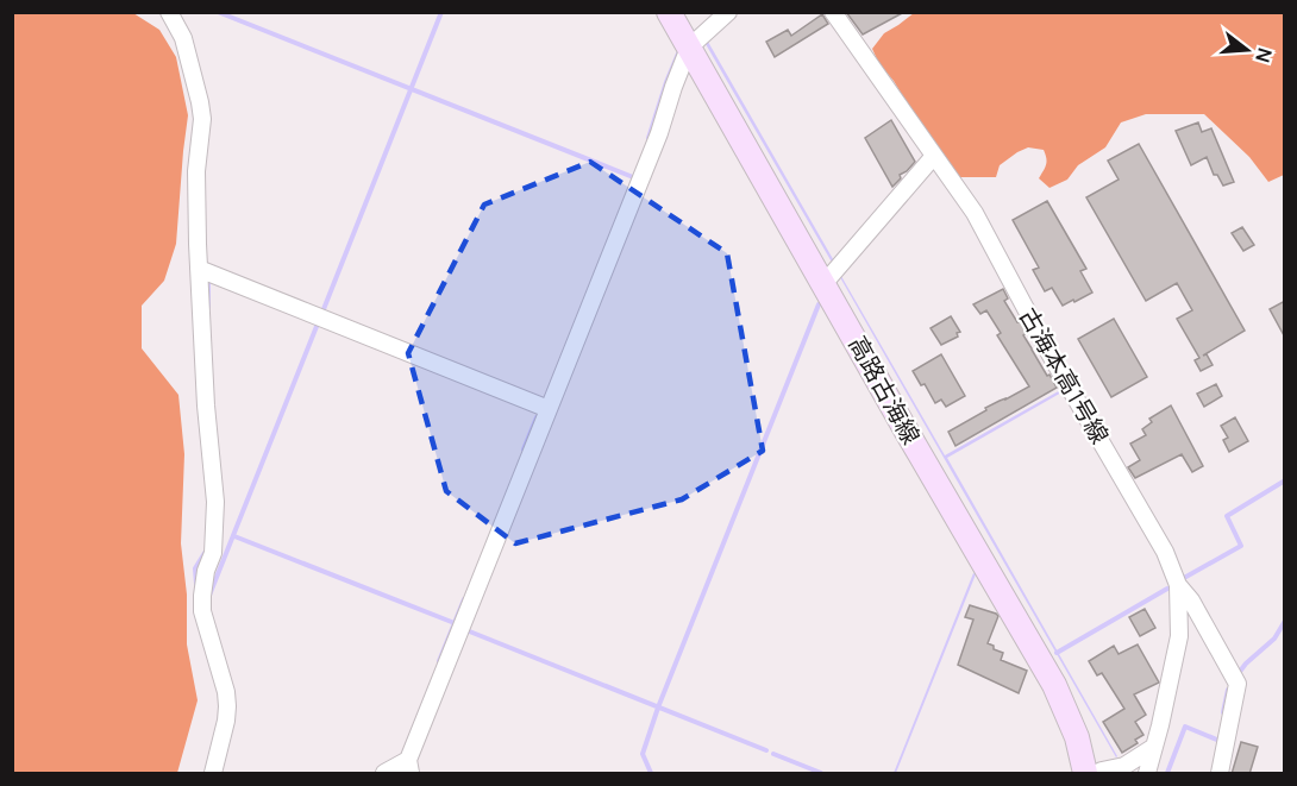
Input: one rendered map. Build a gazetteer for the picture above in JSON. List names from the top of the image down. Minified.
{"streets":{"main road":["高路古海線"],"street":["古海本高1号線"]},"north":"right"}
